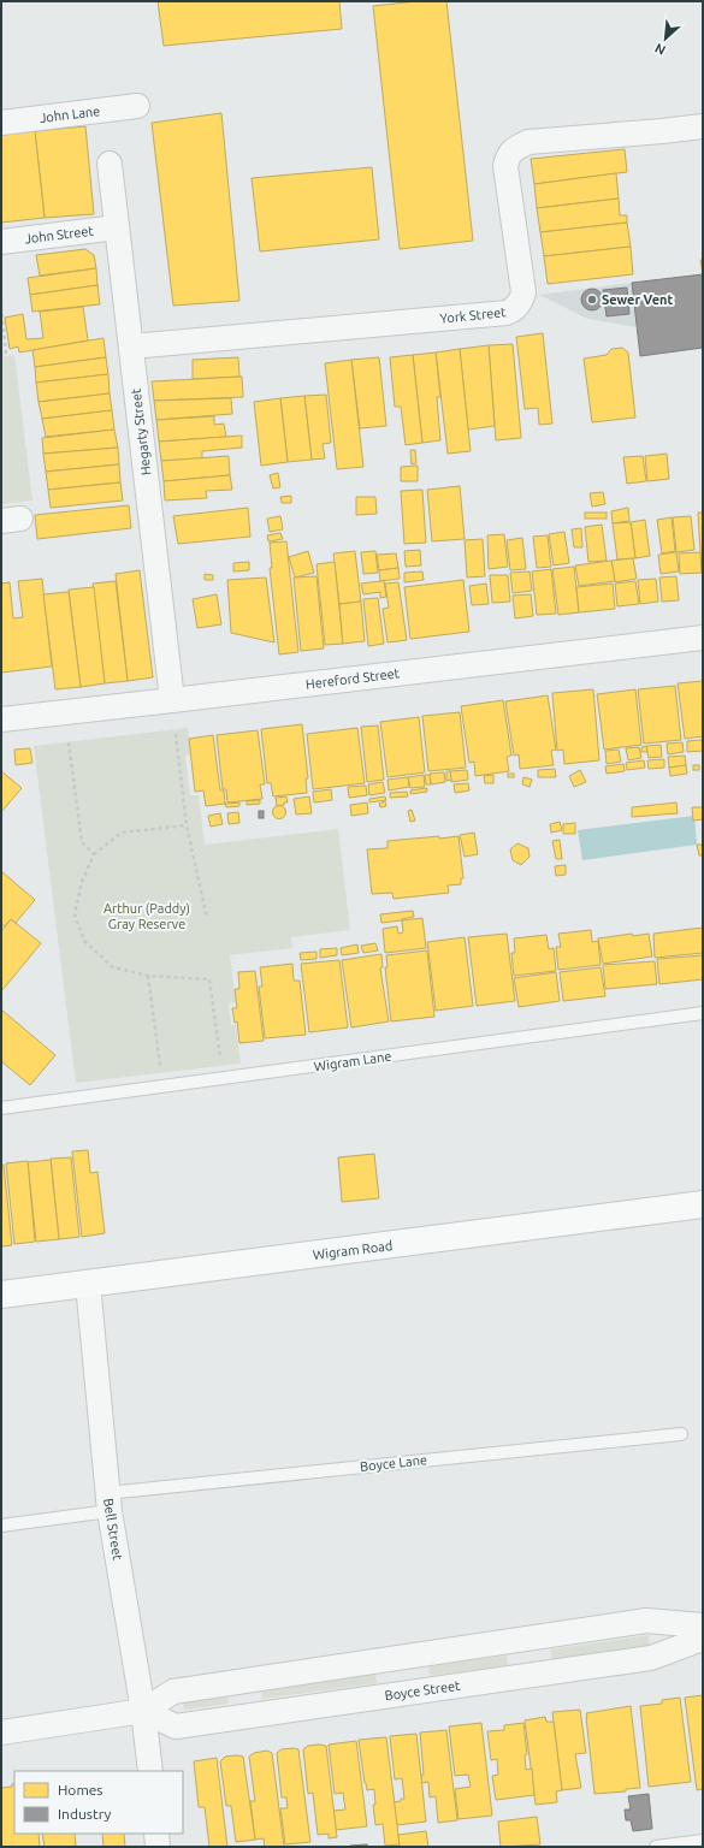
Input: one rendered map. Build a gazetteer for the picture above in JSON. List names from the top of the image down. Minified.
{"streets":{"street":["John Lane","John Street","York Street","Hegarty Street","Hereford Street","Wigram Road","Bell Street","Boyce Street"],"lane":["Wigram Lane","Boyce Lane"]},"crossings":[["John Street","Hegarty Street"],["York Street","Hegarty Street"],["Hegarty Street","Hereford Street"],["Wigram Road","Bell Street"],["Boyce Lane","Bell Street"],["Bell Street","Boyce Street"]],"parks":["Arthur (Paddy) Gray Reserve"],"places":["Sewer Vent"],"legend":["Homes","Industry"],"north":"bottom left"}
